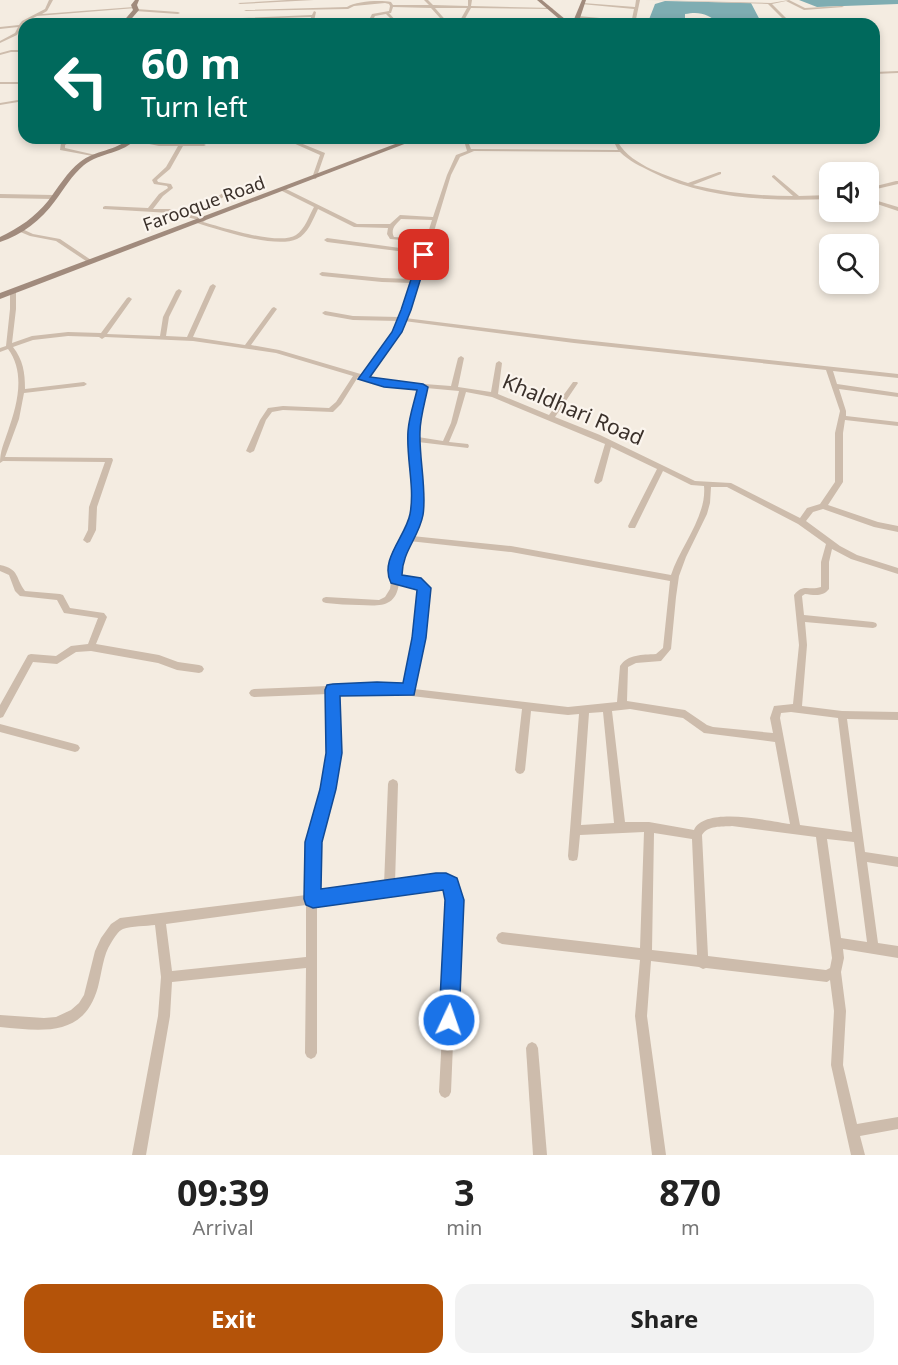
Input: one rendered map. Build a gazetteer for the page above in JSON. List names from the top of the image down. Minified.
{"streets":{"main road":["Farooque Road"],"street":["Khaldhari Road"]},"page":{"turn":["60 m","Turn left"],"eta":["09:39","Arrival","3","min","870","m"],"buttons":["Exit","Share"]}}
